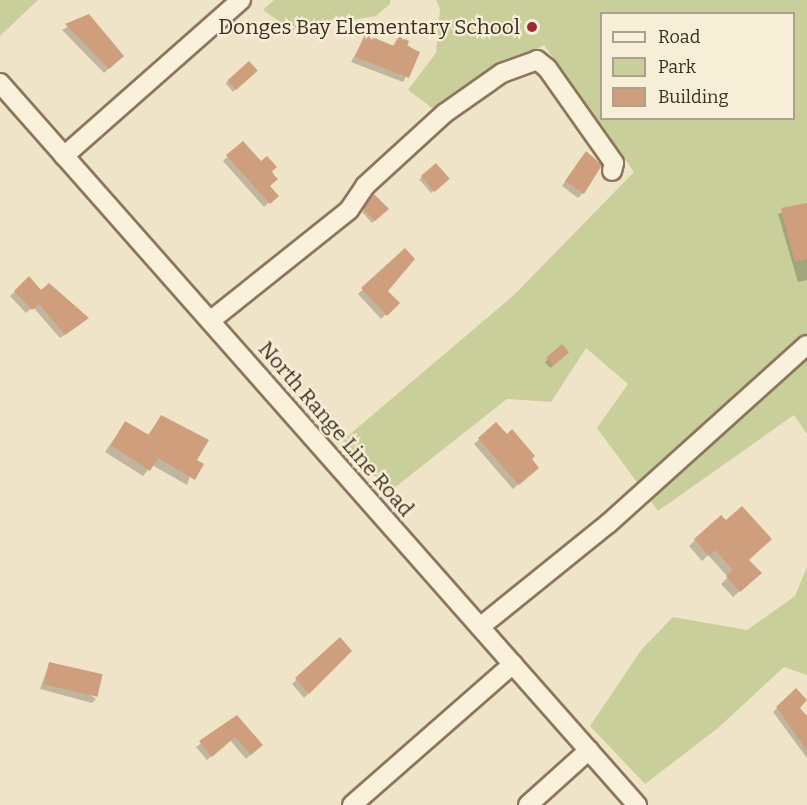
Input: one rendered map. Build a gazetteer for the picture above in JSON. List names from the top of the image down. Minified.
{"streets":{"street":["North Range Line Road"]},"places":["Donges Bay Elementary School"],"legend":["Road","Park","Building"]}
